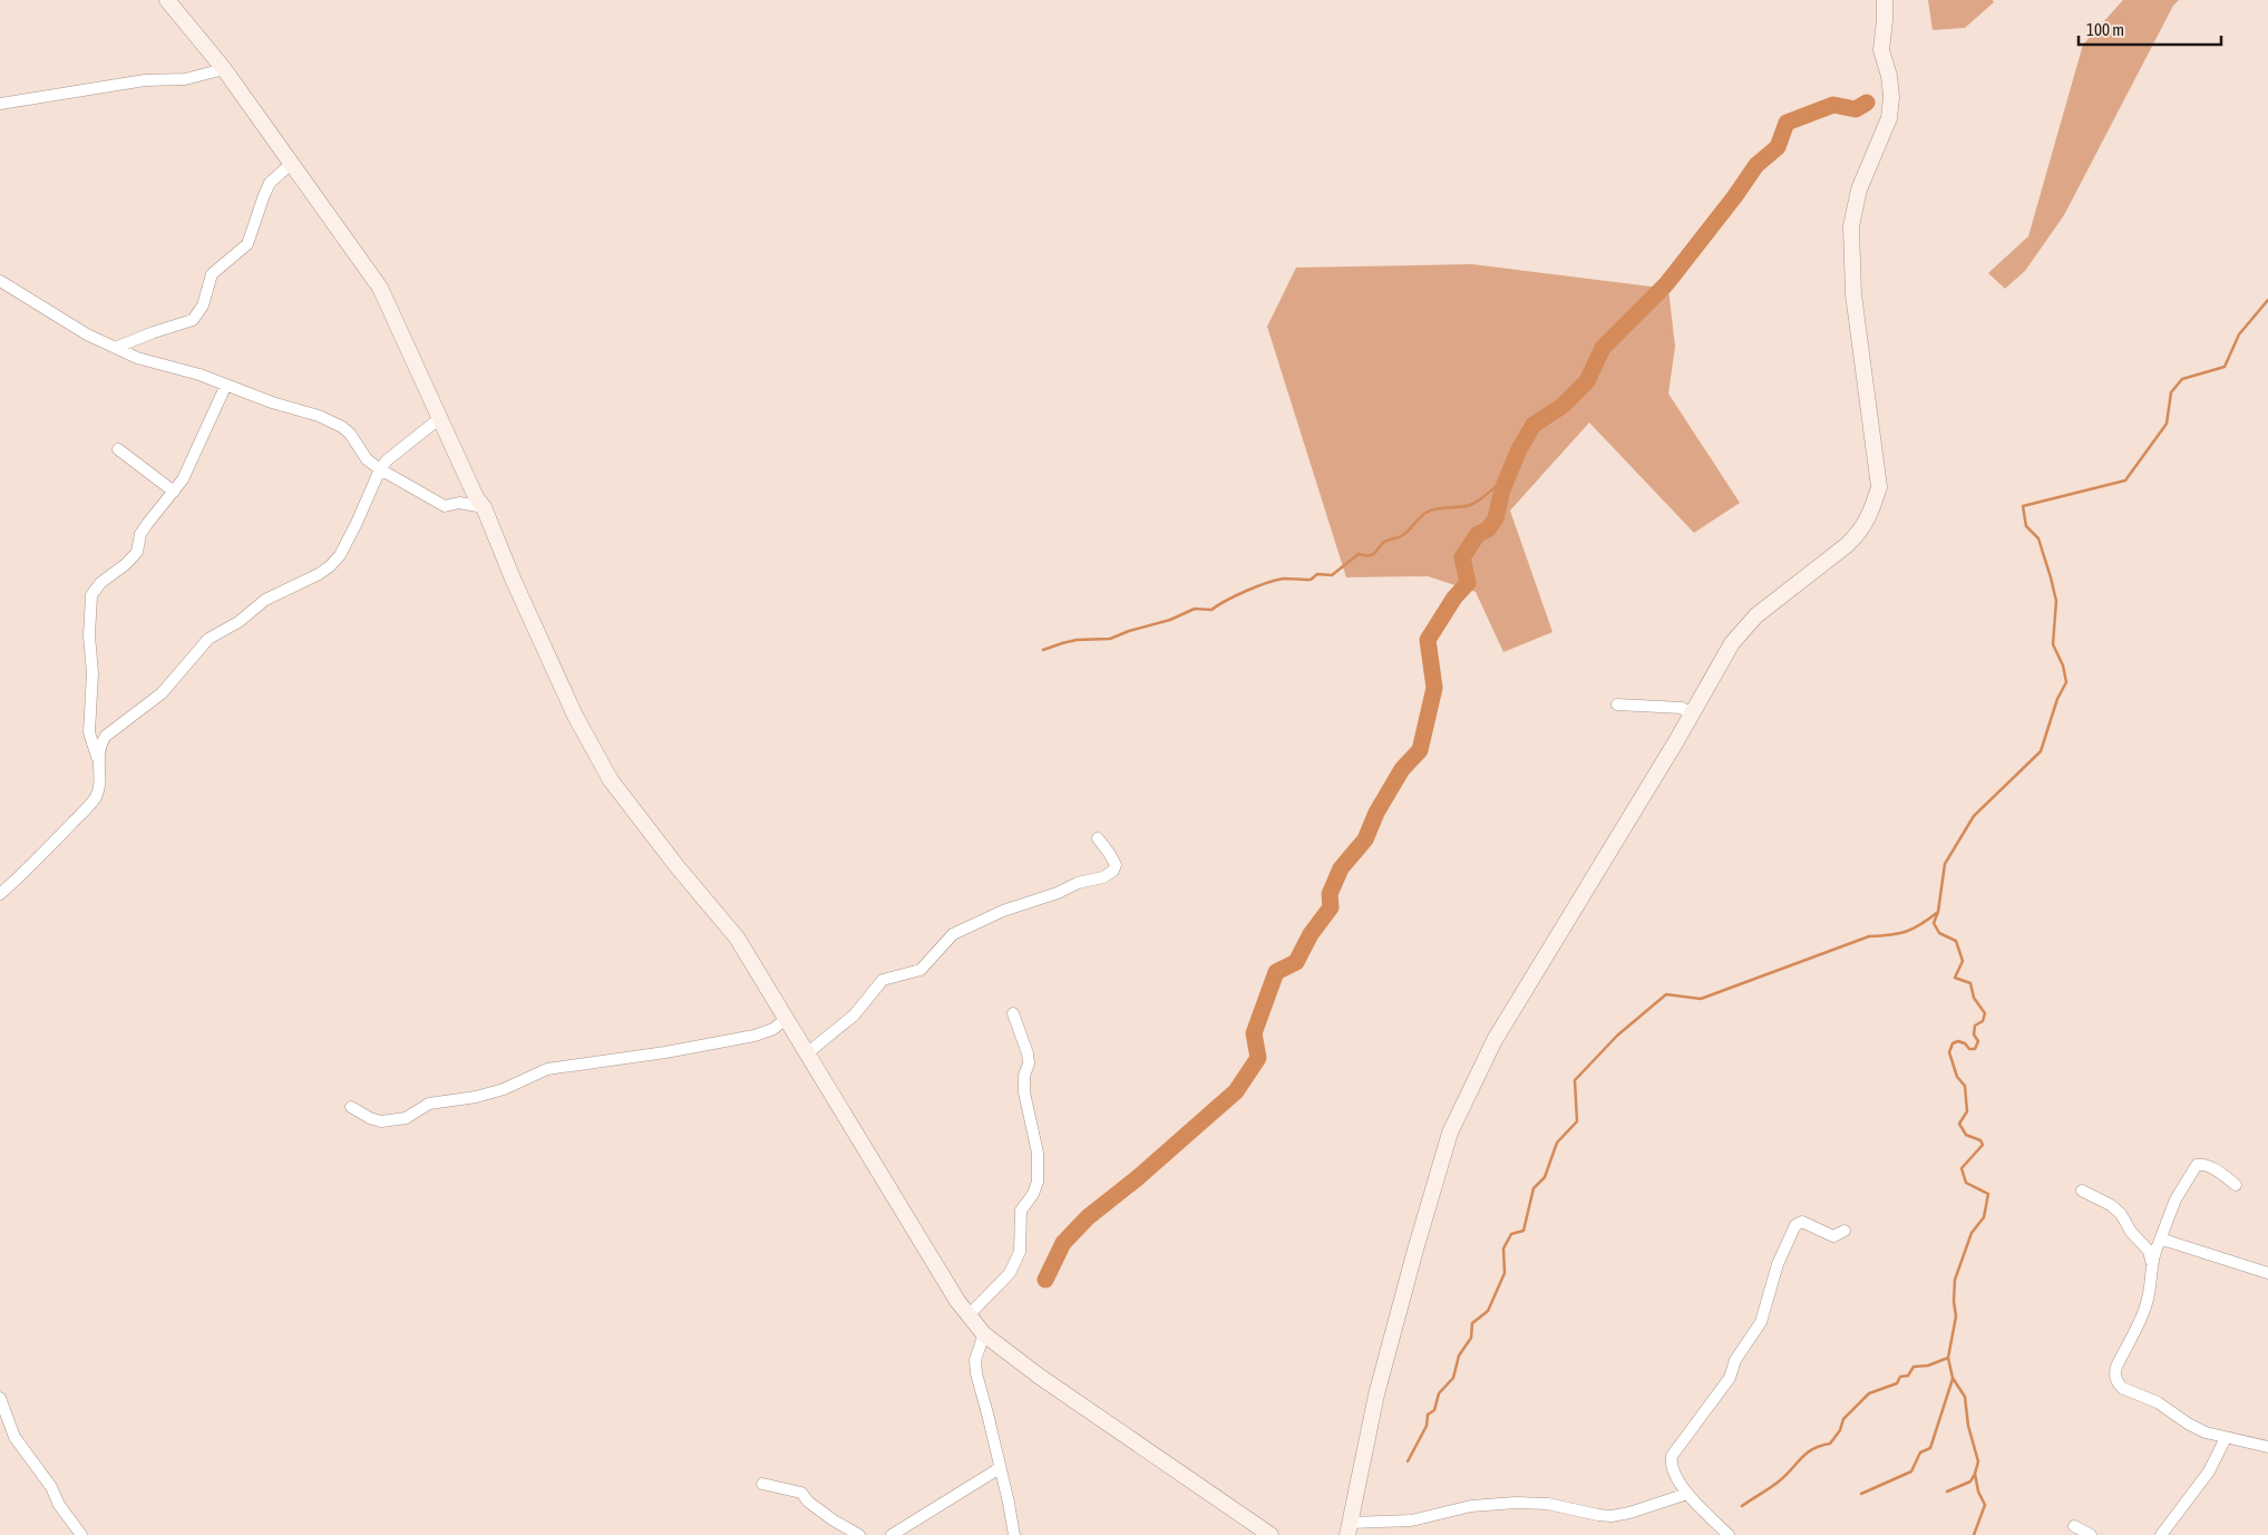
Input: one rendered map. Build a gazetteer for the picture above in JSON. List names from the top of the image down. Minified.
{"scale_bar":"100 m"}
